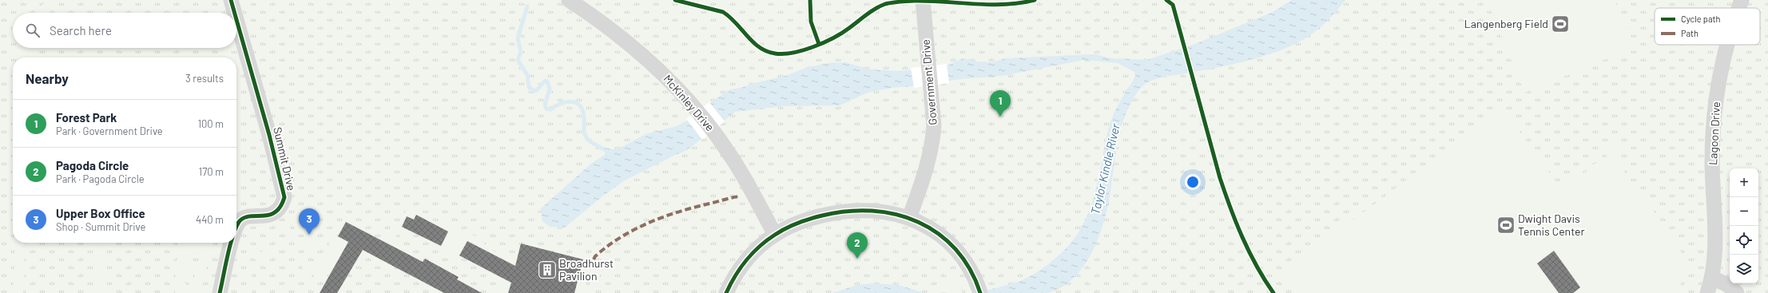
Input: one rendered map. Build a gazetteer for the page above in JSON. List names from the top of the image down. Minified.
{"streets":{"street":["Government Drive","McKinley Drive","Lagoon Drive","Summit Drive"]},"water":["Taylor Kindle River"],"places":{"sports":["Langenberg Field","Dwight Davis Tennis Center"],"building":["Broadhurst Pavilion"]},"legend":["Cycle path","Path"],"page":{"search":"Search here","heading":["Nearby","3 results"],"pins":["1","3","2"],"list":[{"mark":"1","name":"Forest Park","note":"Park · Government Drive","value":"100 m"},{"mark":"2","name":"Pagoda Circle","note":"Park · Pagoda Circle","value":"170 m"},{"mark":"3","name":"Upper Box Office","note":"Shop · Summit Drive","value":"440 m"}],"map_buttons":["+","−"]}}
